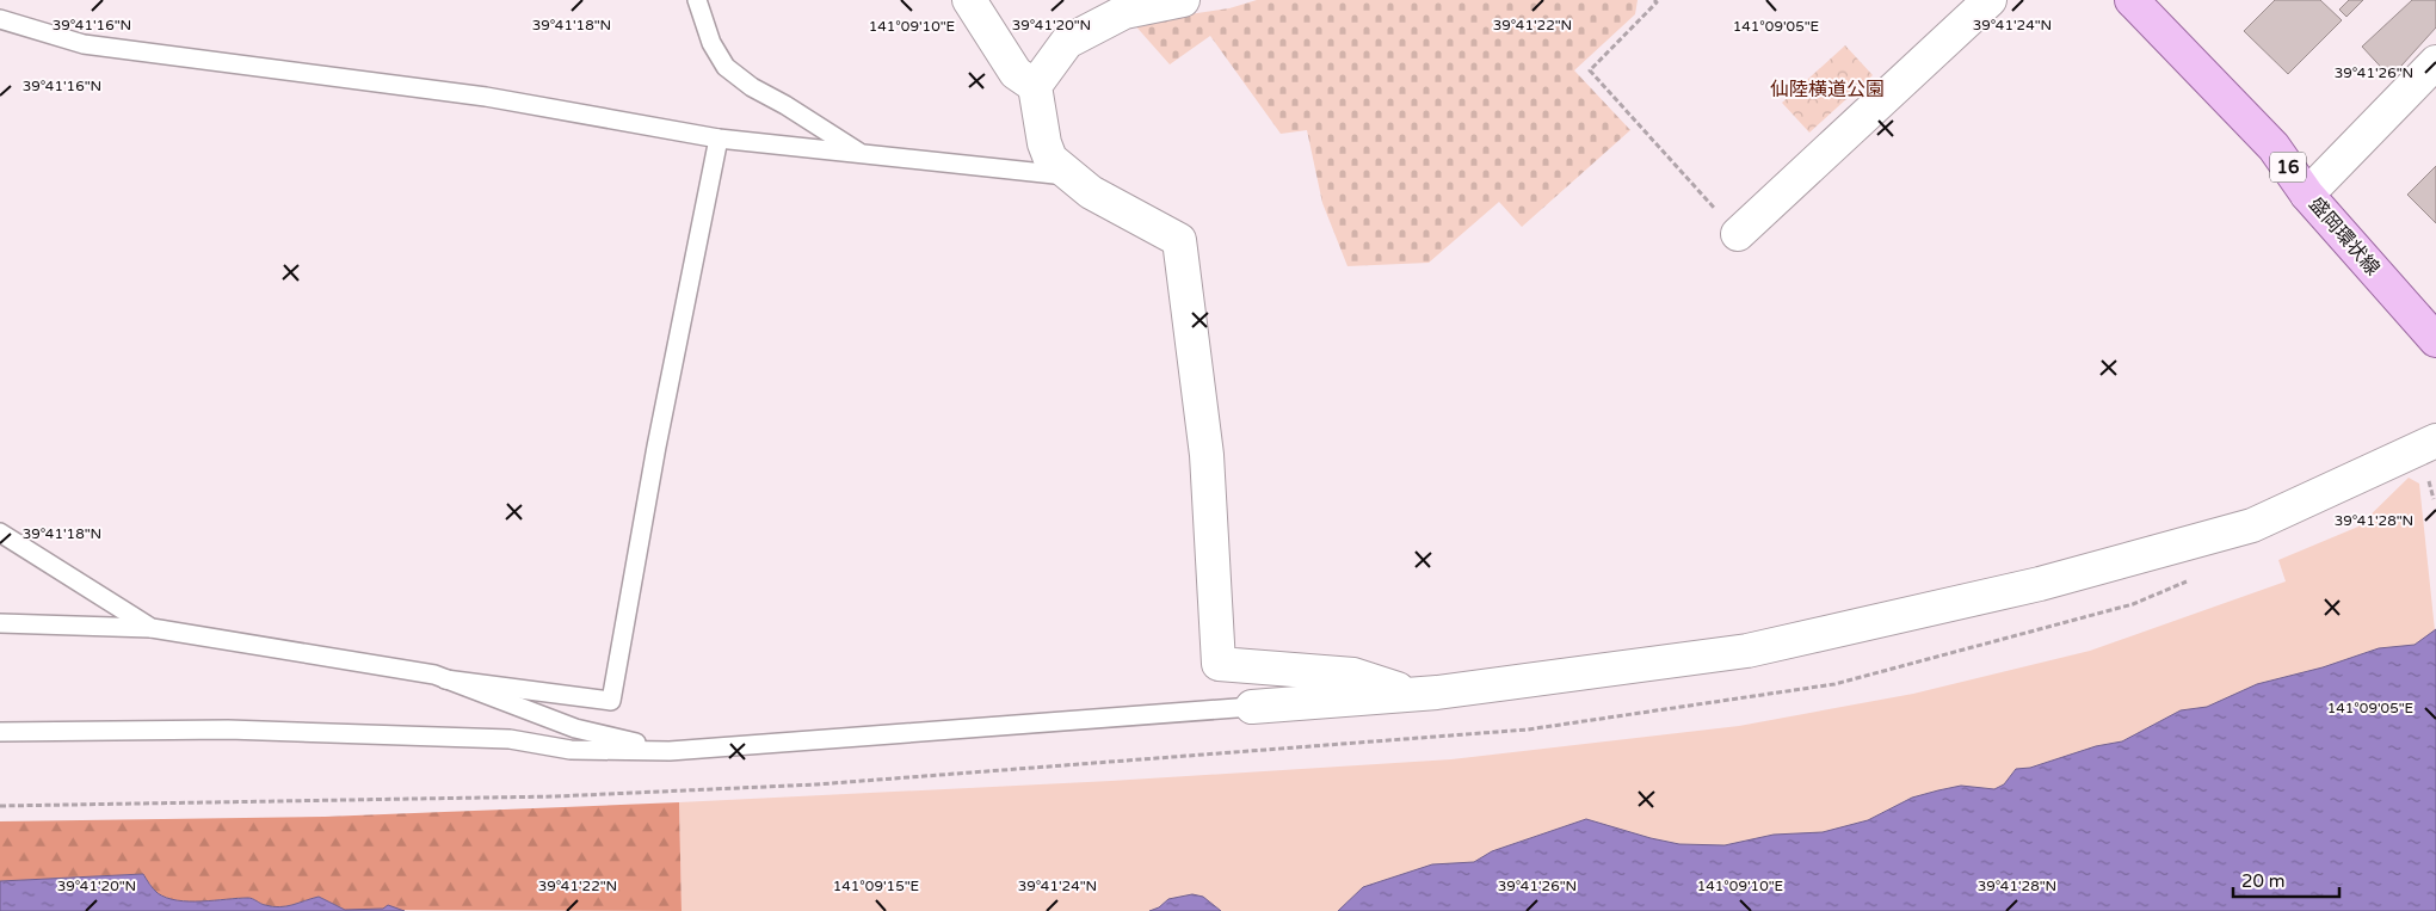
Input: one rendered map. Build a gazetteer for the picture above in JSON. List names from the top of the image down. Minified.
{"streets":{"main road":["16","盛岡環状線"]},"parks":["仙陸横道公園"],"scale_bar":"20 m","coordinates":["39°41'16\"N","39°41'18\"N","39°41'20\"N","39°41'22\"N","39°41'24\"N","141°09'10\"E","141°09'05\"E","39°41'26\"N","39°41'28\"N","141°09'15\"E"]}
